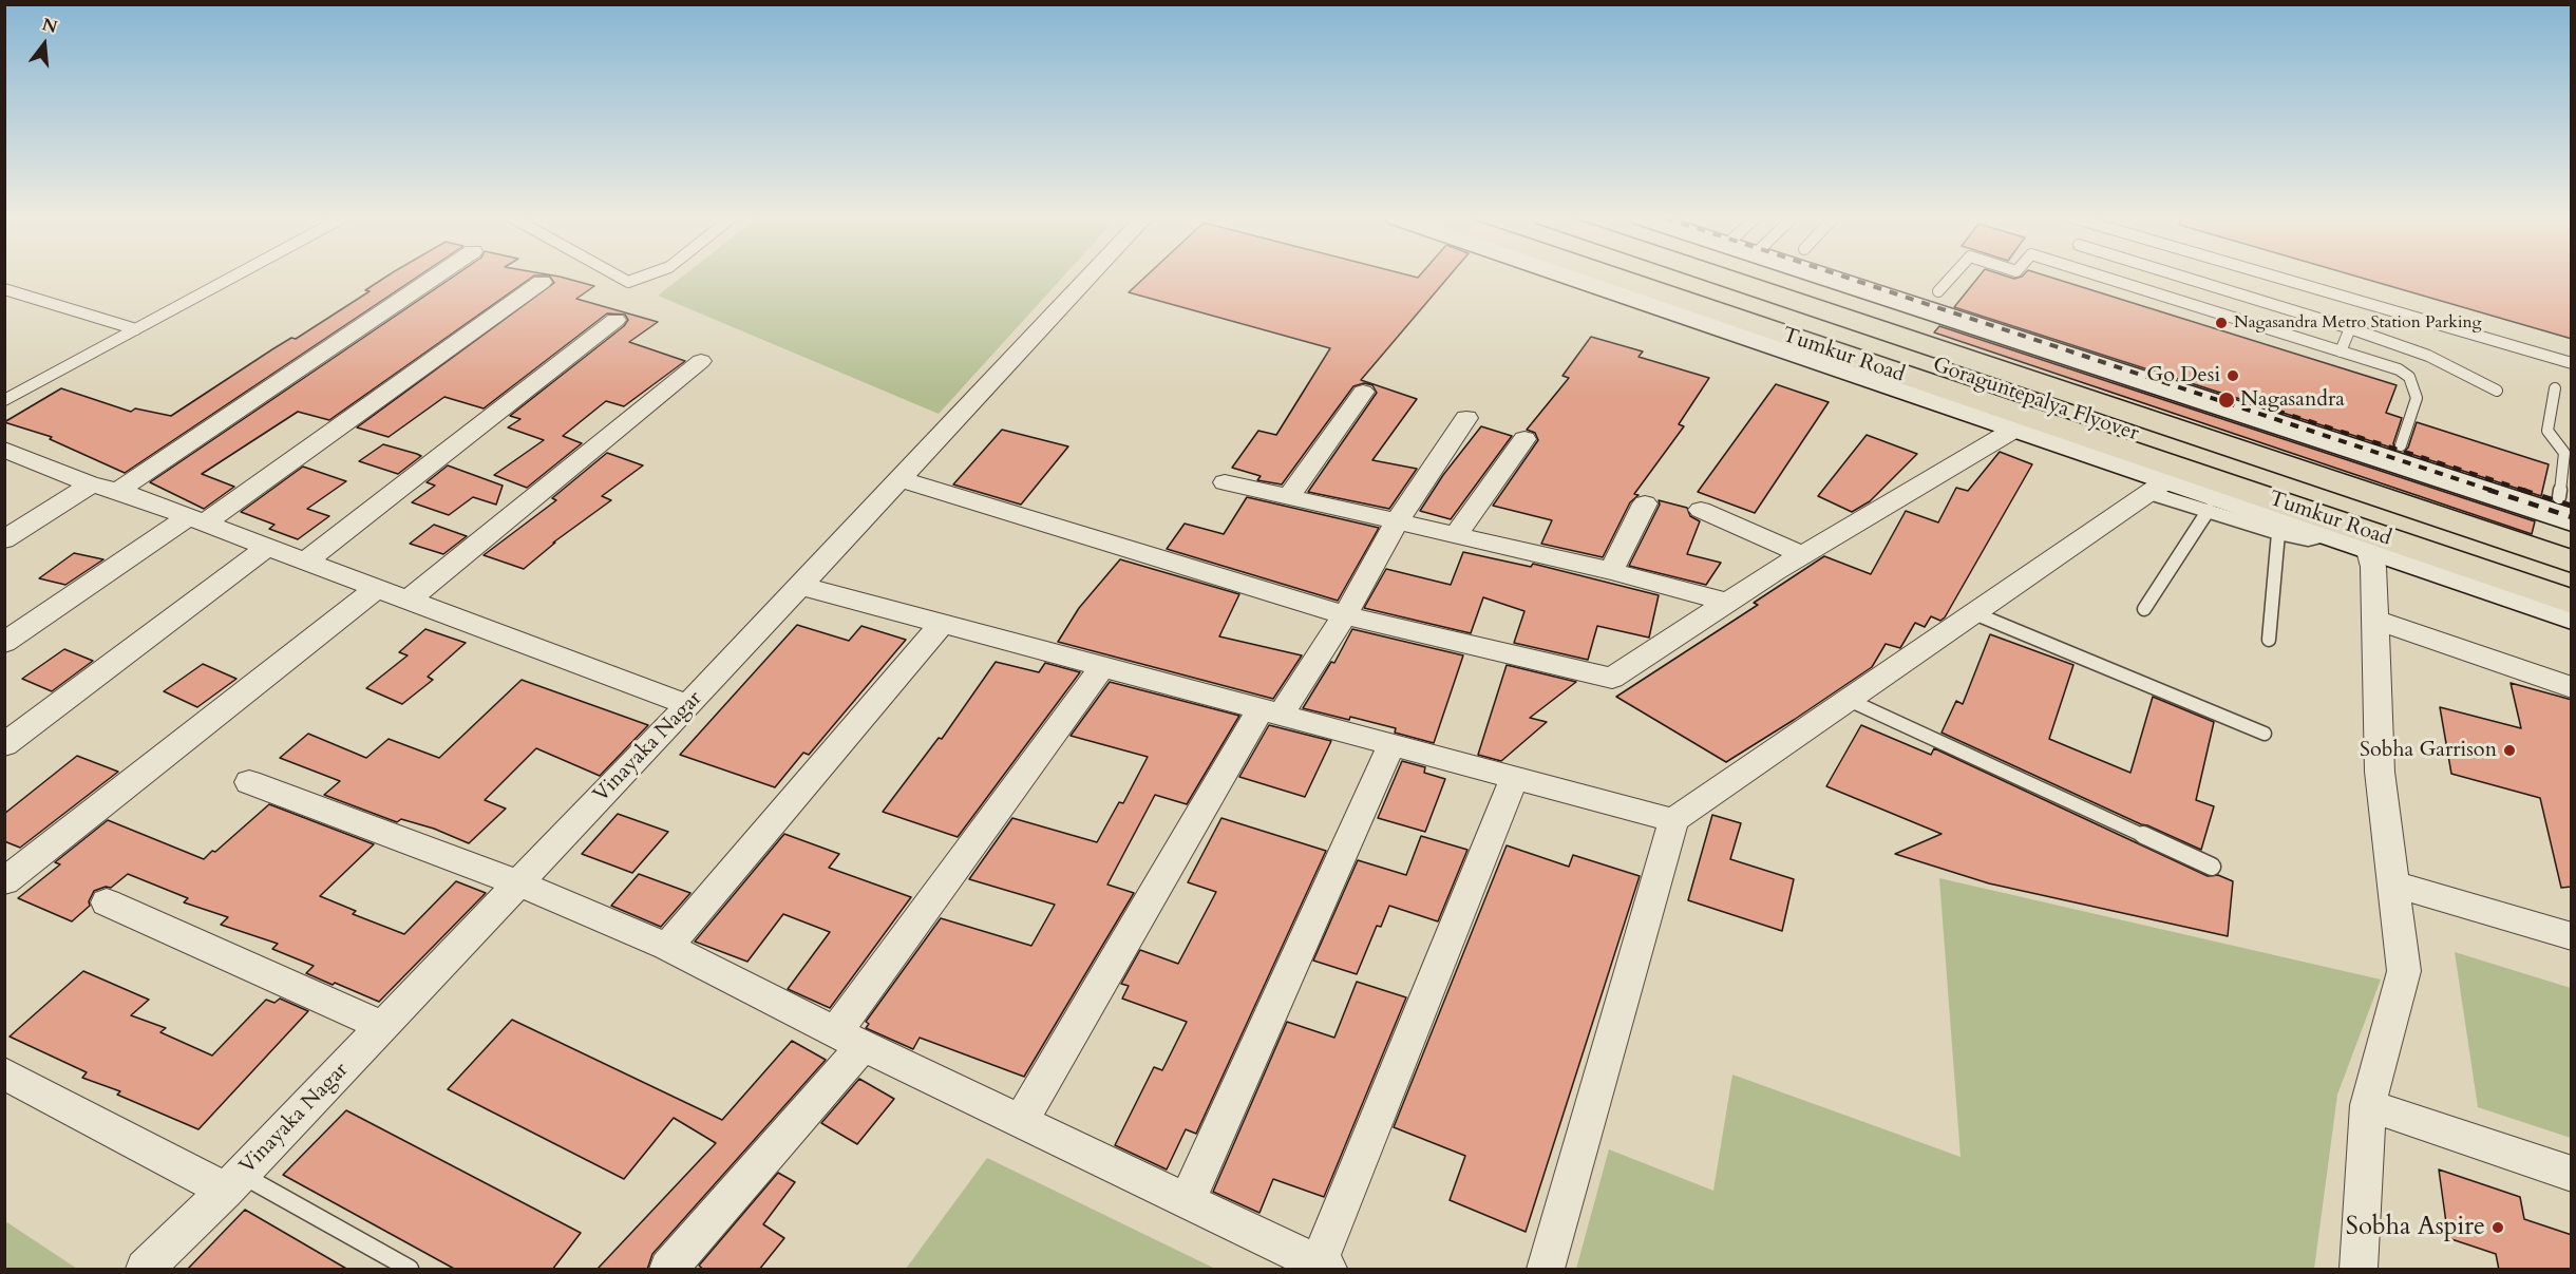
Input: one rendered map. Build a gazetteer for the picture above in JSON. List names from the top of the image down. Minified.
{"streets":{"highway":["Tumkur Road","Goraguntepalya Flyover"],"street":["Vinayaka Nagar"]},"places":["Nagasandra Metro Station Parking","Go Desi","Nagasandra","Sobha Garrison","Sobha Aspire"],"north":"top"}
